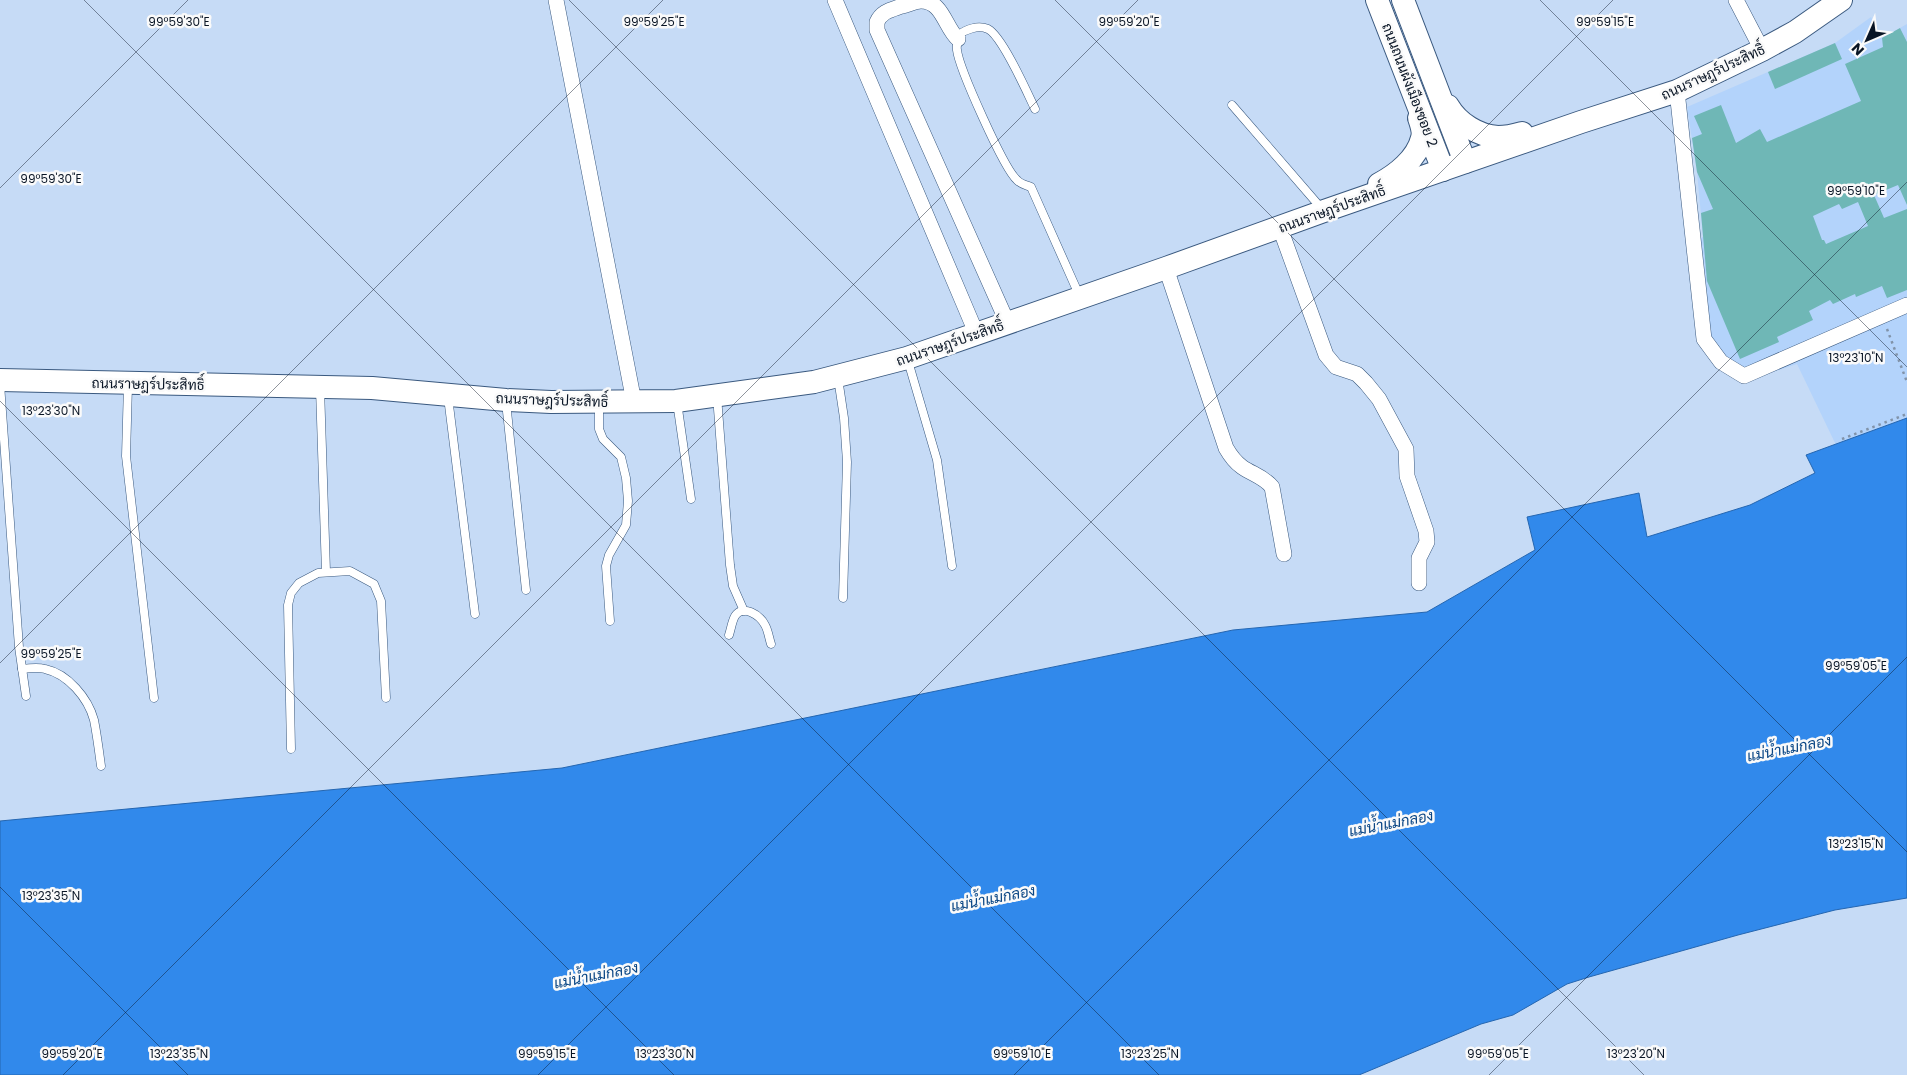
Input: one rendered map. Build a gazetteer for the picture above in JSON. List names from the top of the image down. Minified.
{"streets":{"street":["ถนนราษฎร์ประสิทธิ์","ถนนถนนผังเมืองซอย 2"]},"crossings":[["ถนนราษฎร์ประสิทธิ์","ถนนถนนผังเมืองซอย 2"]],"water":["แม่น้ำแม่กลอง"],"north":"bottom left","coordinates":["99°59'30\"E","99°59'25\"E","99°59'20\"E","99°59'15\"E","99°59'10\"E","13°23'10\"N","13°23'30\"N","99°59'05\"E","13°23'15\"N","13°23'35\"N","13°23'25\"N","13°23'20\"N"]}
